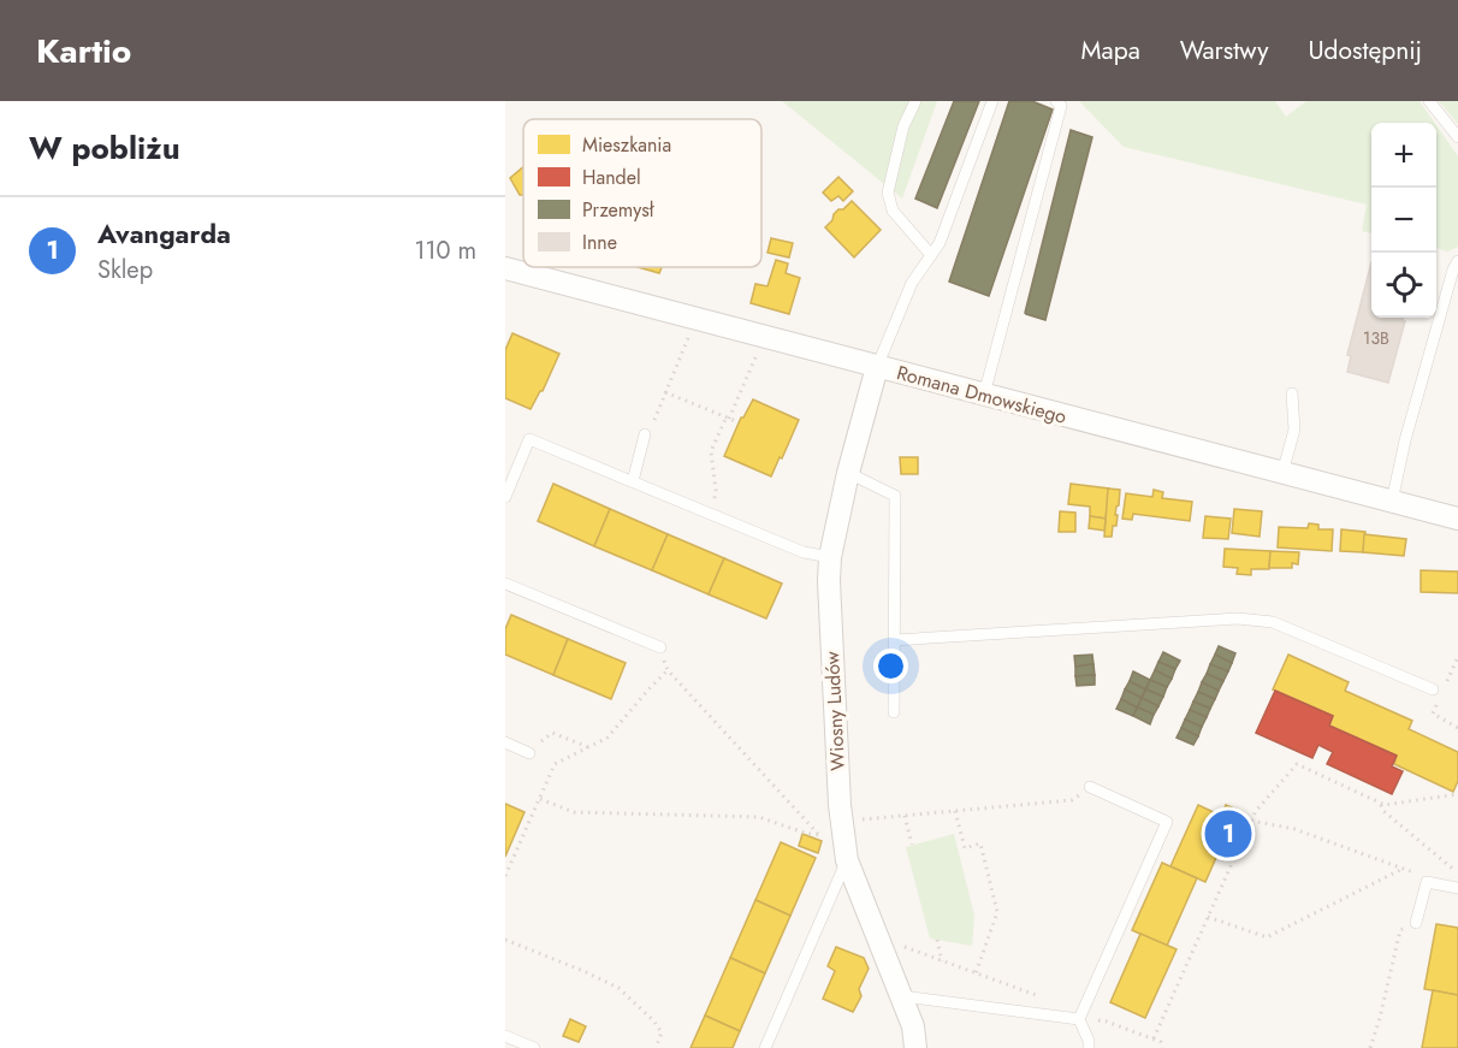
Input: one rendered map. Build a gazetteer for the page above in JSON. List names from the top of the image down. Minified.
{"streets":{"street":["Romana Dmowskiego","Wiosny Ludów"]},"crossings":[["Romana Dmowskiego","Wiosny Ludów"]],"house_numbers":["13B"],"legend":["Mieszkania","Handel","Przemysł","Inne"],"page":{"header":"Kartio","nav":["Mapa","Warstwy","Udostępnij"],"heading":"W pobliżu","map_buttons":["+","−"],"list":[{"mark":"1","name":"Avangarda","note":"Sklep","value":"110 m"}],"pins":"1"}}
